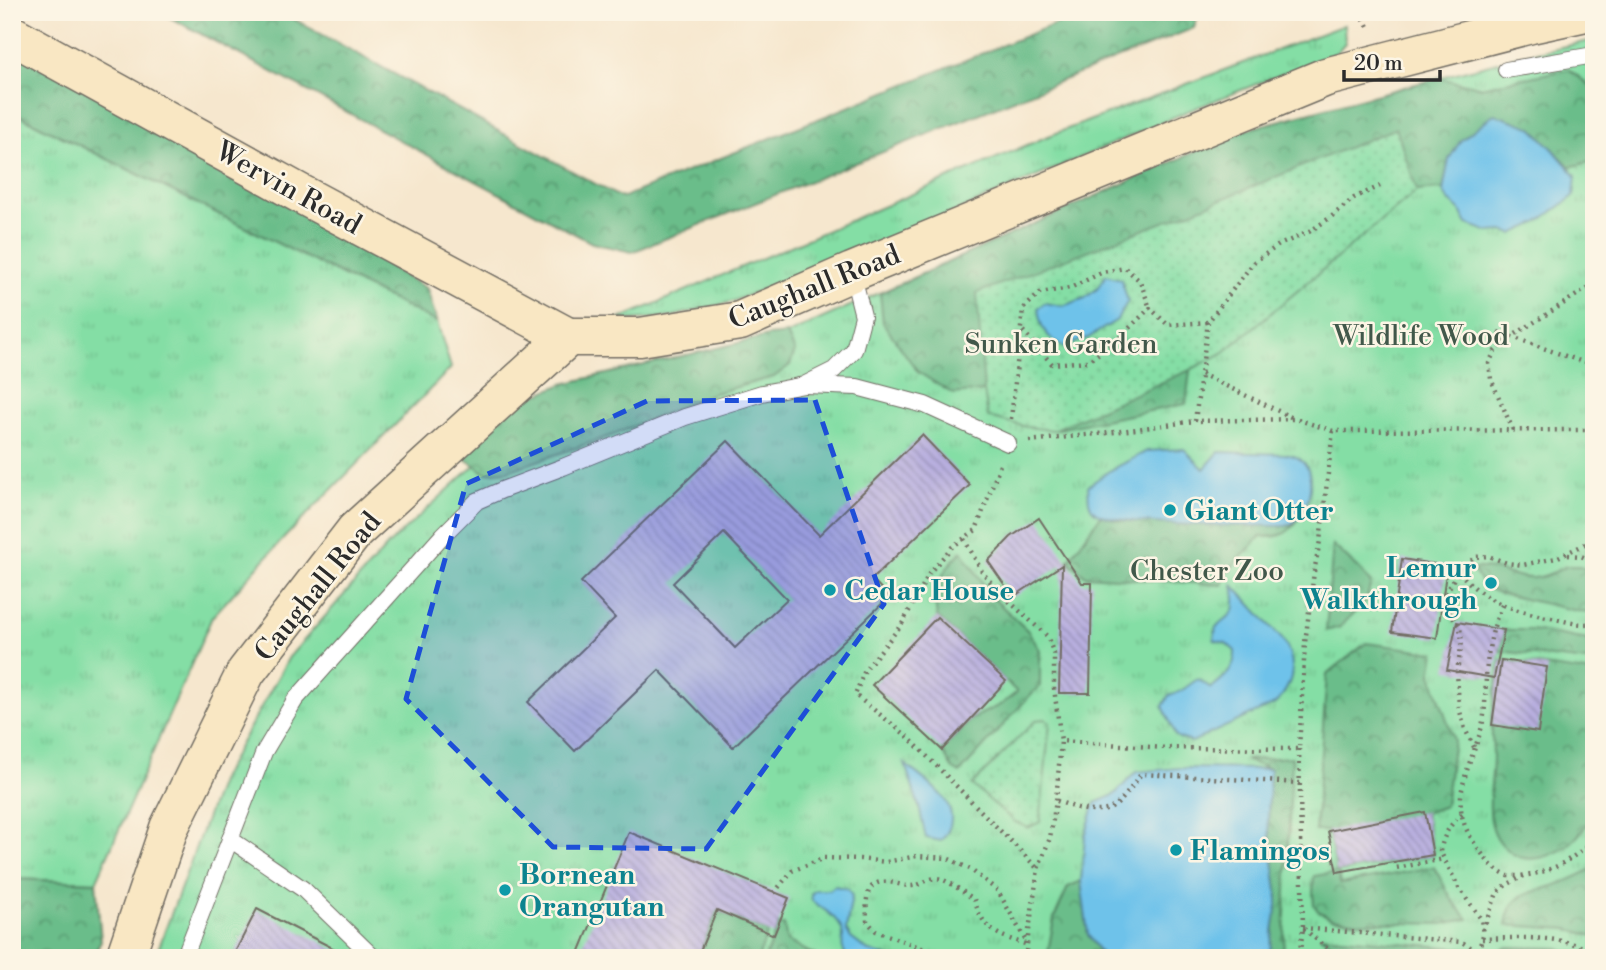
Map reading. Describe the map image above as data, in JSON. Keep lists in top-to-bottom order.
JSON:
{
  "streets": {
    "street": ["Wervin Road", "Caughall Road"]
  },
  "crossings": [
    ["Wervin Road", "Caughall Road"]
  ],
  "parks": ["Wildlife Wood", "Sunken Garden", "Chester Zoo"],
  "places": [
    "Giant Otter",
    "Lemur Walkthrough",
    "Cedar House",
    "Flamingos",
    "Bornean Orangutan"
  ],
  "scale_bar": "20 m"
}
